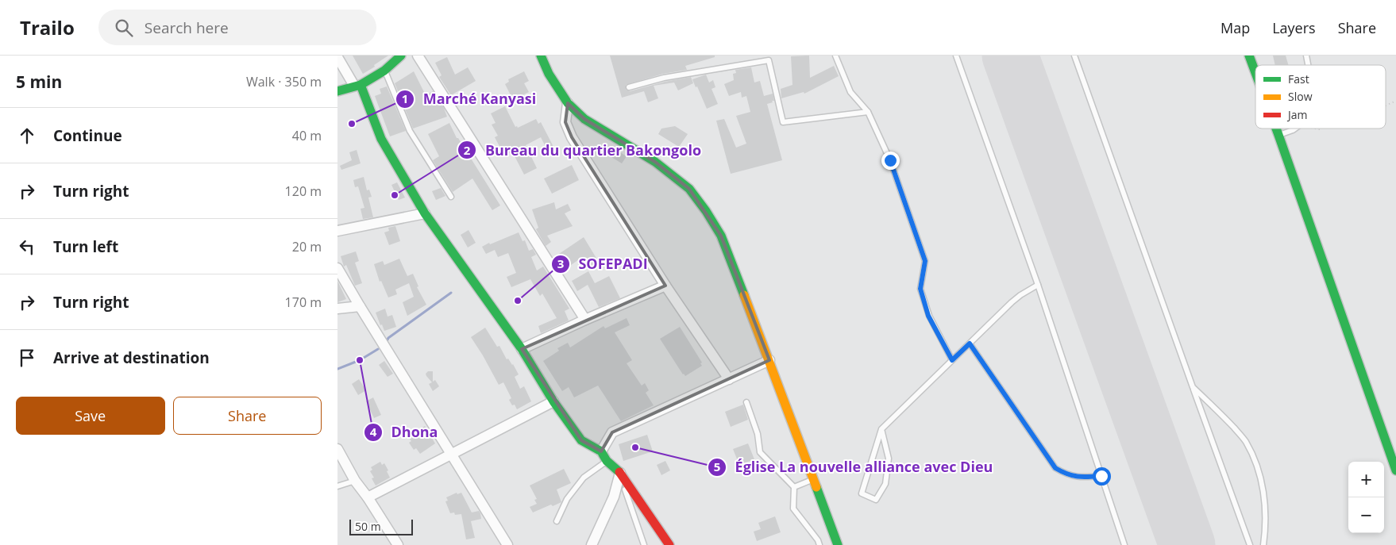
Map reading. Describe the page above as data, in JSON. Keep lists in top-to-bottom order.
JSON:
{
  "places": [
    "Marché Kanyasi",
    "Bureau du quartier Bakongolo",
    "SOFEPADI",
    "Dhona",
    "Église La nouvelle alliance avec Dieu"
  ],
  "legend": ["Fast", "Slow", "Jam"],
  "scale_bar": "50 m",
  "page": {
    "header": "Trailo",
    "search": "Search here",
    "nav": ["Map", "Layers", "Share"],
    "heading": ["5 min", "Walk · 350 m"],
    "list": [
      ["Continue", "40 m"],
      ["Turn right", "120 m"],
      ["Turn left", "20 m"],
      ["Turn right", "170 m"],
      "Arrive at destination"
    ],
    "buttons": ["Save", "Share"],
    "map_buttons": ["+", "−"],
    "scale": "50 m"
  }
}
